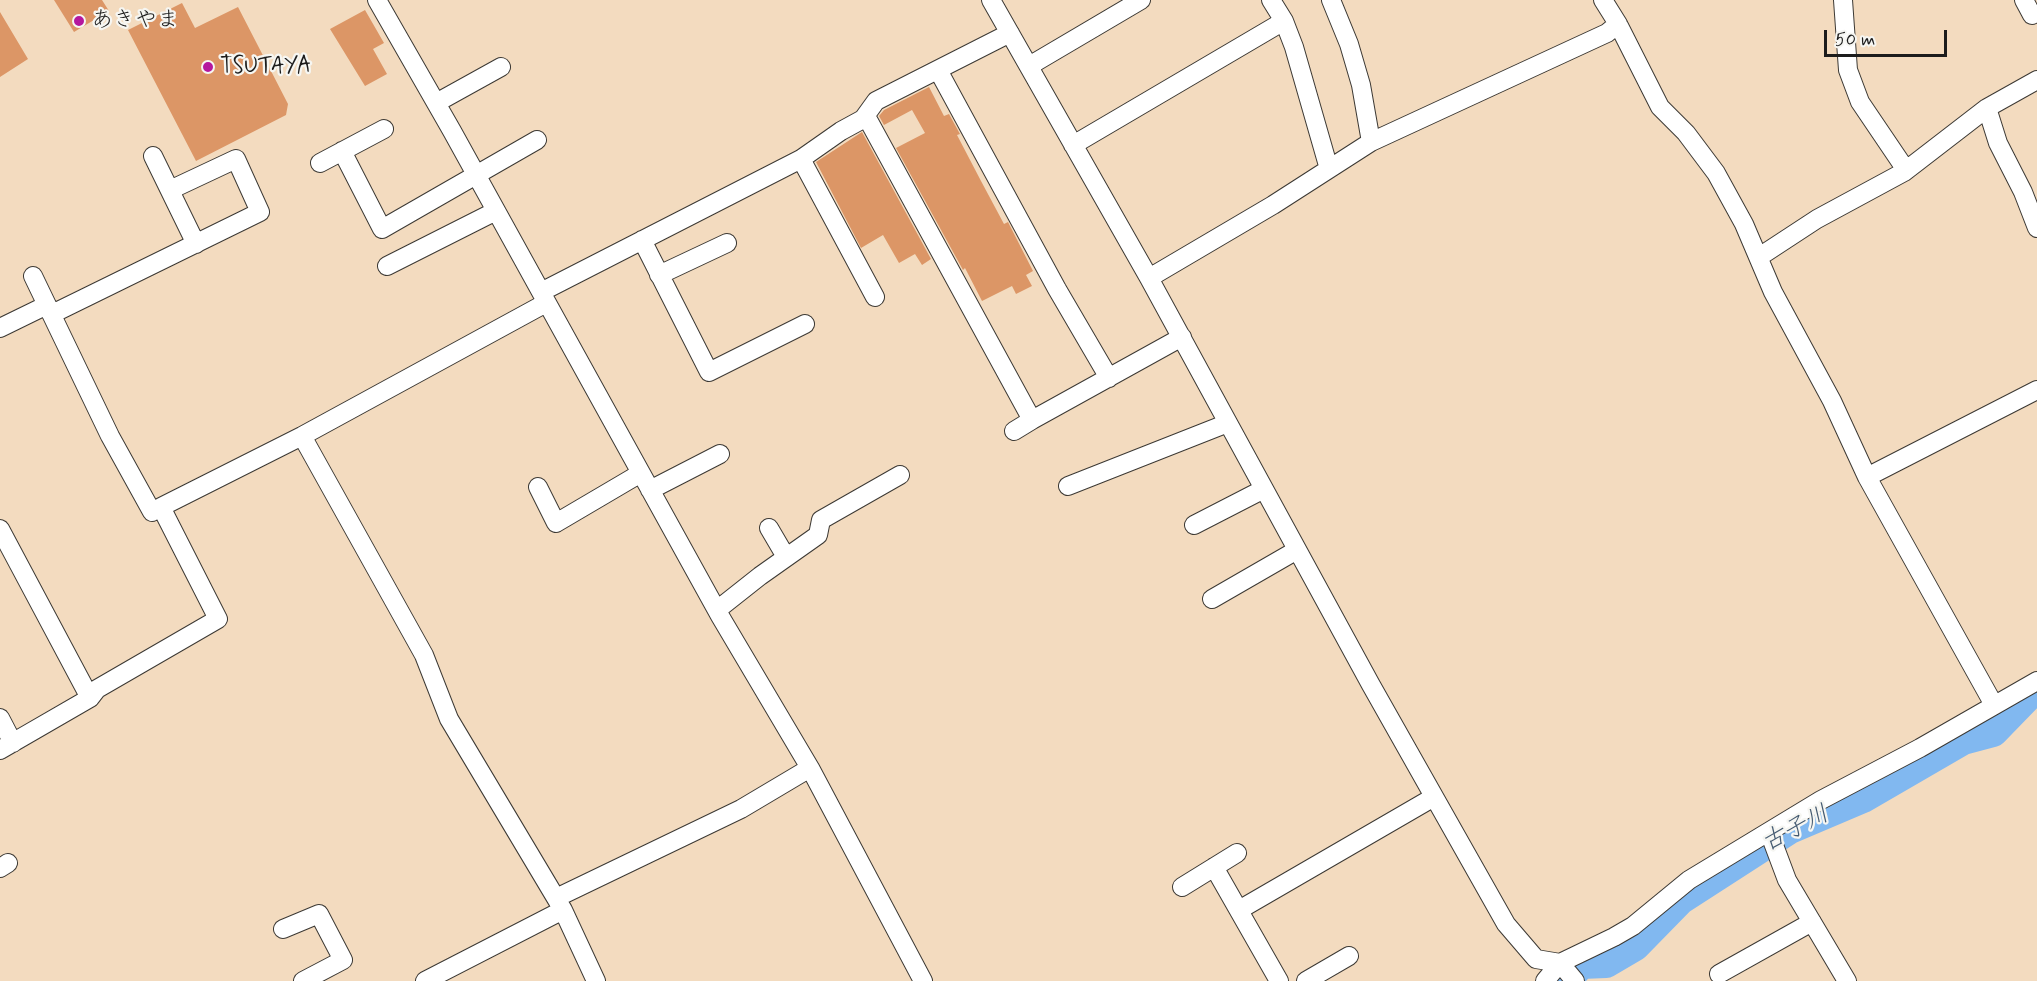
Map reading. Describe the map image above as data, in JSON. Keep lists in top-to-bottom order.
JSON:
{
  "water": ["古子川"],
  "places": ["あきやま", "TSUTAYA"],
  "scale_bar": "50 m"
}
